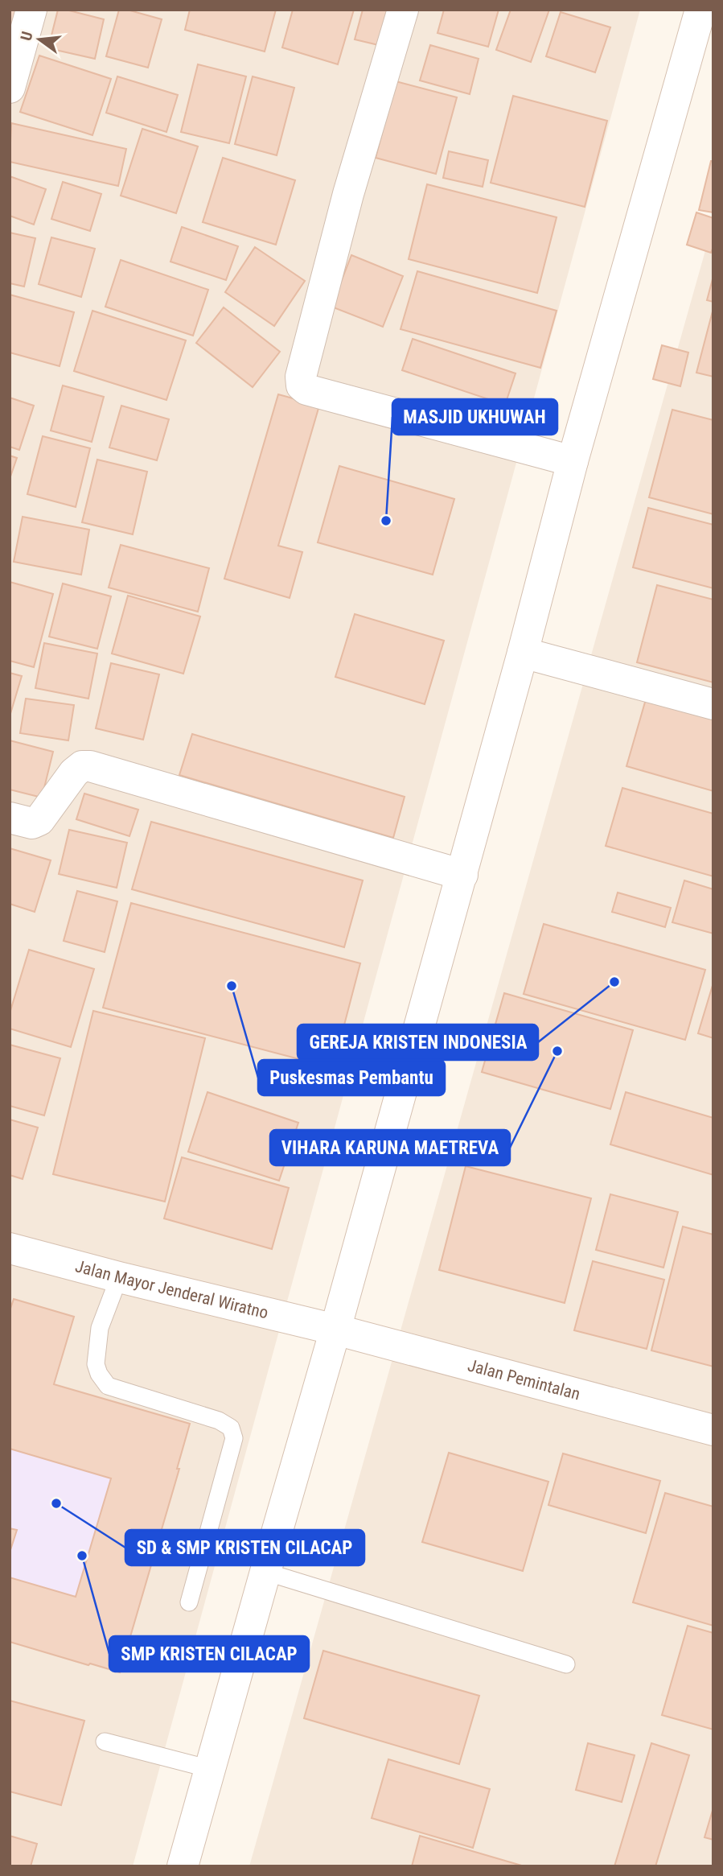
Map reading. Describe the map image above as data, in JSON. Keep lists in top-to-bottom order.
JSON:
{
  "streets": {
    "street": ["Jalan Mayor Jenderal Wiratno", "Jalan Pemintalan"]
  },
  "crossings": [
    ["Jalan Mayor Jenderal Wiratno", "Jalan Pemintalan"]
  ],
  "places": [
    "MASJID UKHUWAH",
    "GEREJA KRISTEN INDONESIA",
    "Puskesmas Pembantu",
    "VIHARA KARUNA MAETREVA",
    "SD & SMP KRISTEN CILACAP",
    "SMP KRISTEN CILACAP"
  ],
  "north": "left"
}
